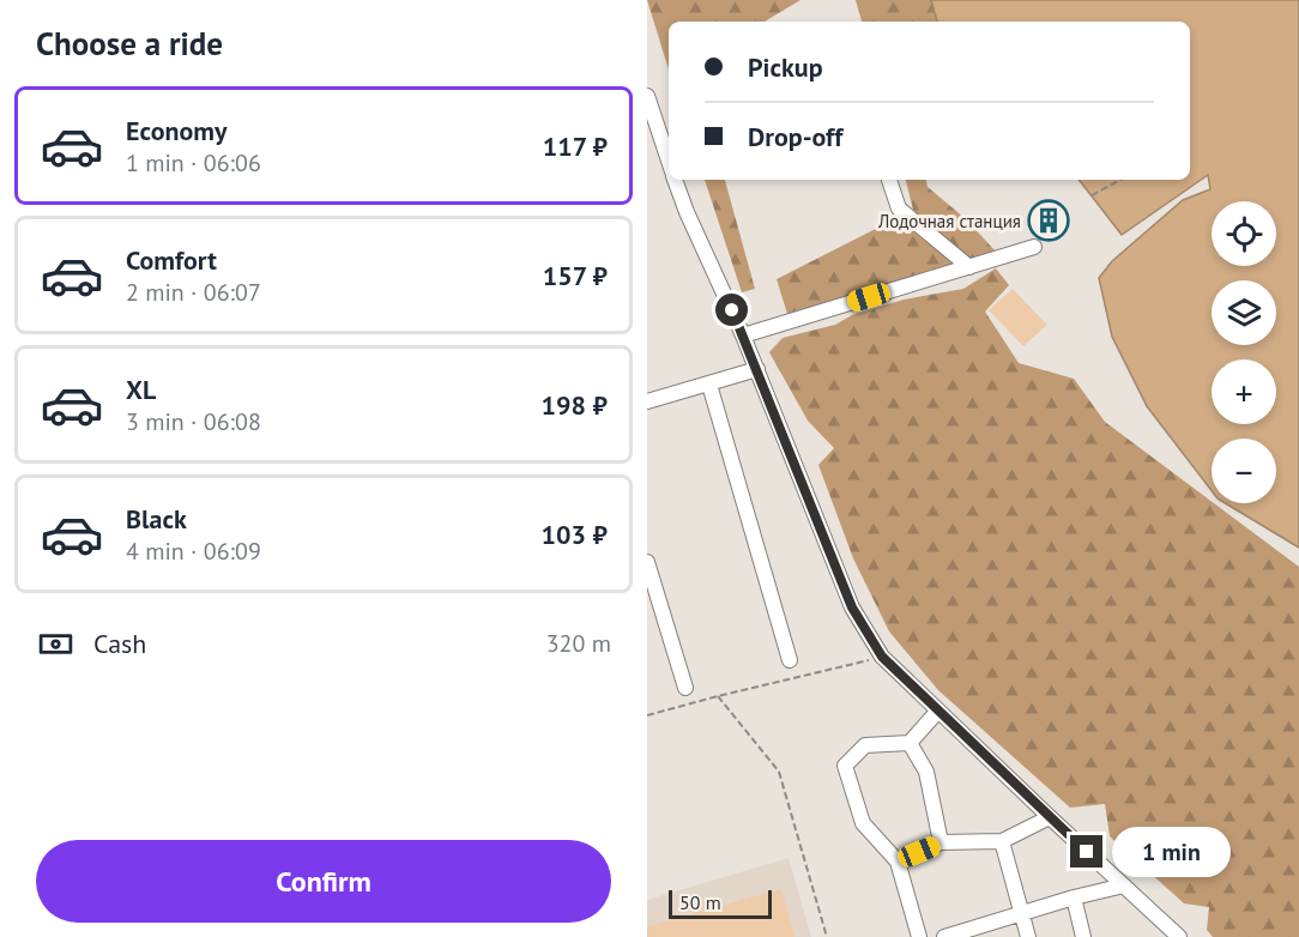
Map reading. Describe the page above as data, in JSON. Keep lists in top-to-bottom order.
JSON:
{
  "places": {
    "building": ["Лодочная станция"]
  },
  "scale_bar": "50 m",
  "page": {
    "heading": "Choose a ride",
    "banner": ["Pickup", "Drop-off"],
    "list": [
      {
        "name": "Economy",
        "note": "1 min · 06:06",
        "value": "117 ₽"
      },
      {
        "name": "Comfort",
        "note": "2 min · 06:07",
        "value": "157 ₽"
      },
      {
        "name": "XL",
        "note": "3 min · 06:08",
        "value": "198 ₽"
      },
      {
        "name": "Black",
        "note": "4 min · 06:09",
        "value": "103 ₽"
      }
    ],
    "map_buttons": ["+", "−"],
    "pay": ["Cash", "320 m"],
    "buttons": "Confirm",
    "bubble": "1 min",
    "scale": "50 m"
  }
}
